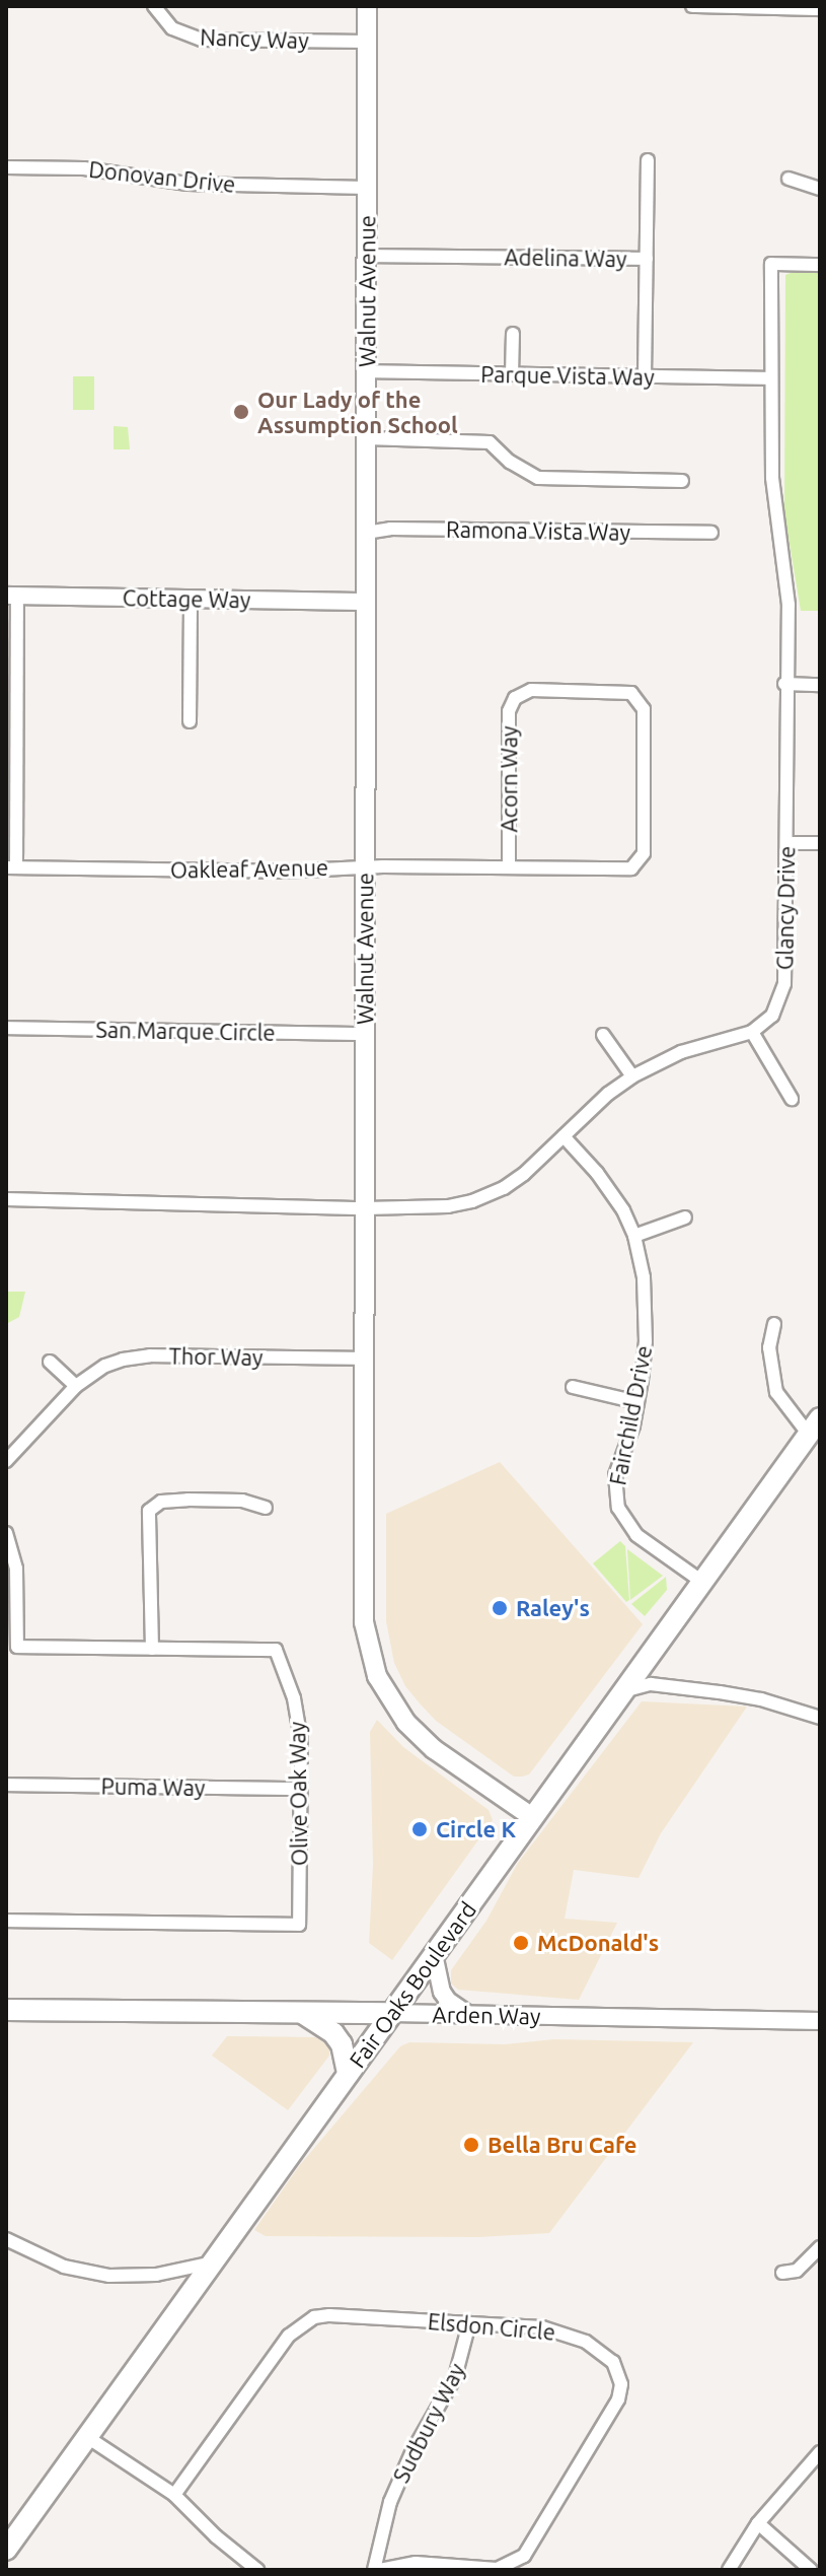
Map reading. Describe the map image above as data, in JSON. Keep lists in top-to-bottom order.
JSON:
{
  "streets": {
    "main road": ["Walnut Avenue", "Fair Oaks Boulevard", "Arden Way"],
    "street": [
      "Nancy Way",
      "Donovan Drive",
      "Adelina Way",
      "Parque Vista Way",
      "Ramona Vista Way",
      "Cottage Way",
      "Acorn Way",
      "Oakleaf Avenue",
      "Glancy Drive",
      "San Marque Circle",
      "Thor Way",
      "Fairchild Drive",
      "Puma Way",
      "Olive Oak Way",
      "Elsdon Circle",
      "Sudbury Way"
    ]
  },
  "crossings": [
    ["Nancy Way", "Walnut Avenue"],
    ["Donovan Drive", "Walnut Avenue"],
    ["Adelina Way", "Walnut Avenue"],
    ["Adelina Way", "Parque Vista Way"],
    ["Walnut Avenue", "Parque Vista Way"],
    ["Walnut Avenue", "Ramona Vista Way"],
    ["Walnut Avenue", "Cottage Way"],
    ["Walnut Avenue", "Oakleaf Avenue"],
    ["Walnut Avenue", "San Marque Circle"],
    ["Walnut Avenue", "Thor Way"],
    ["Walnut Avenue", "Fair Oaks Boulevard"],
    ["Parque Vista Way", "Glancy Drive"],
    ["Acorn Way", "Oakleaf Avenue"],
    ["Fairchild Drive", "Fair Oaks Boulevard"],
    ["Puma Way", "Olive Oak Way"],
    ["Fair Oaks Boulevard", "Arden Way"],
    ["Elsdon Circle", "Sudbury Way"]
  ],
  "places": [
    "Our Lady of the Assumption School",
    "Raley's",
    "Circle K",
    "McDonald's",
    "Bella Bru Cafe"
  ]
}
